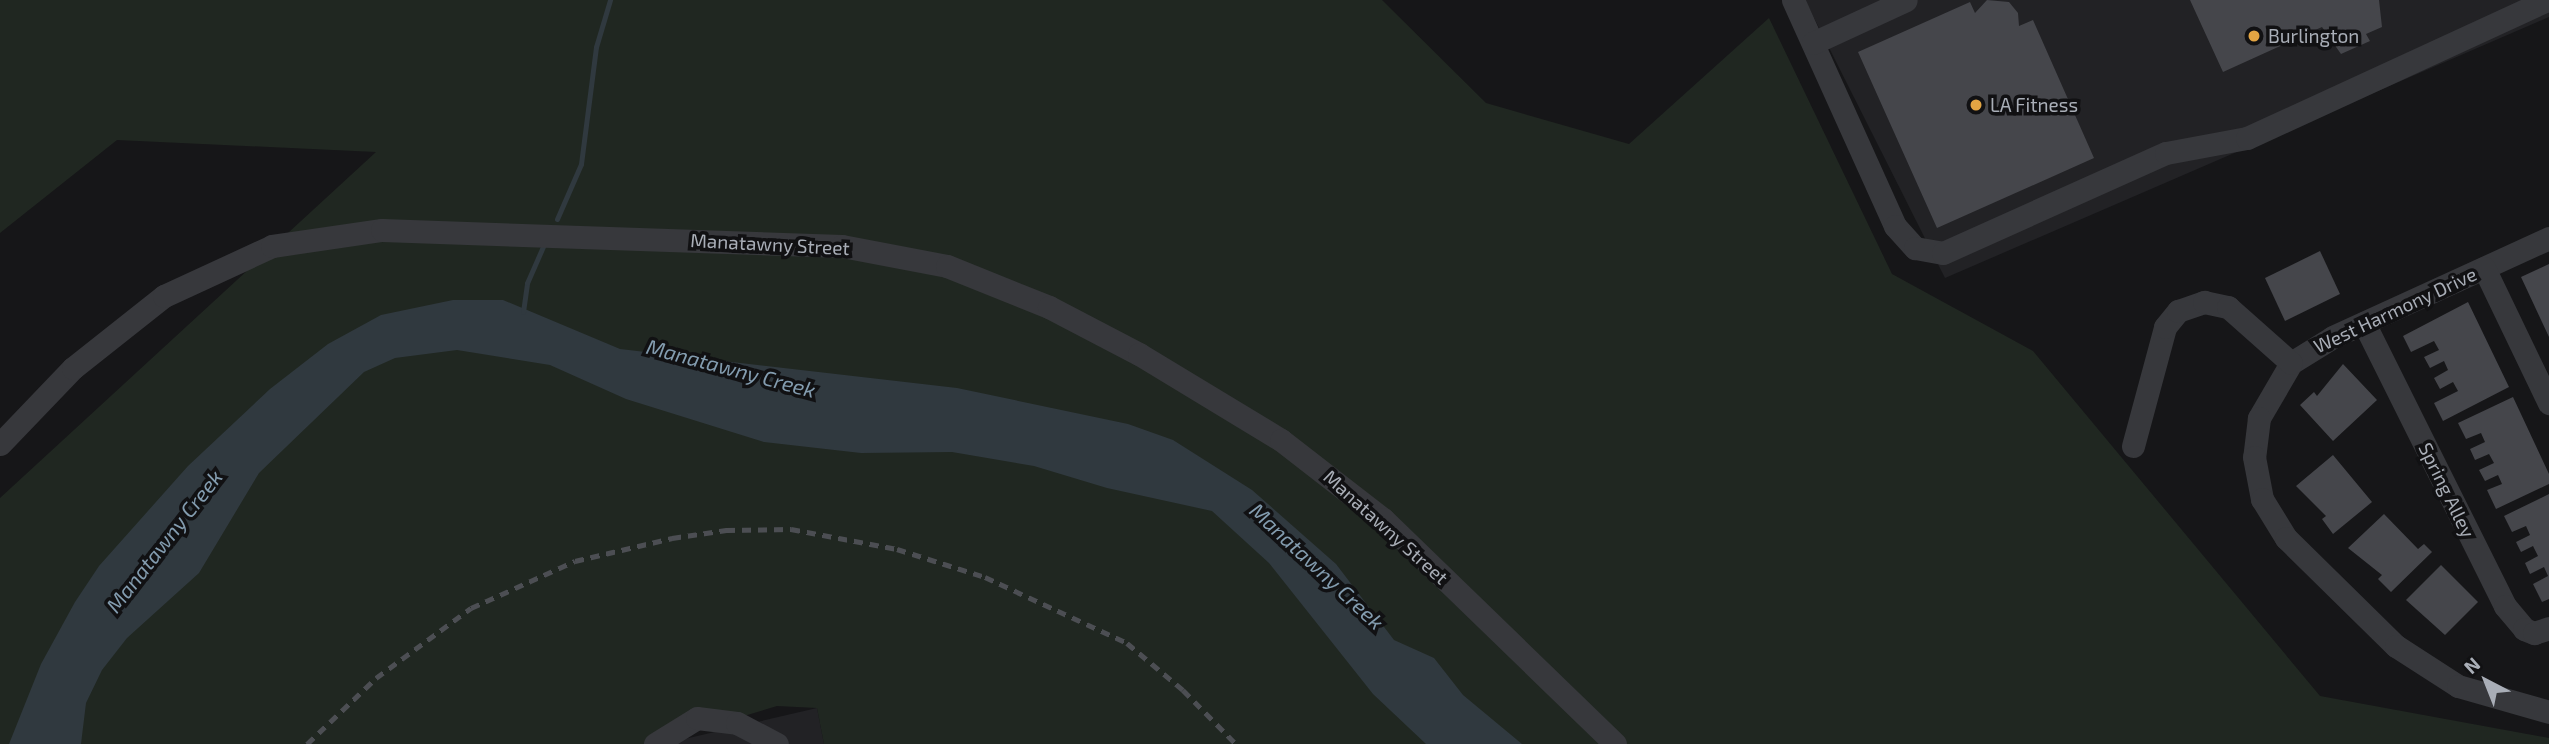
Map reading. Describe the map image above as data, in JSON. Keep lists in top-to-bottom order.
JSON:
{
  "streets": {
    "street": ["Manatawny Street", "West Harmony Drive", "Spring Alley"]
  },
  "crossings": [
    ["West Harmony Drive", "Spring Alley"]
  ],
  "water": ["Manatawny Creek"],
  "places": ["Burlington", "LA Fitness"],
  "north": "top left"
}
